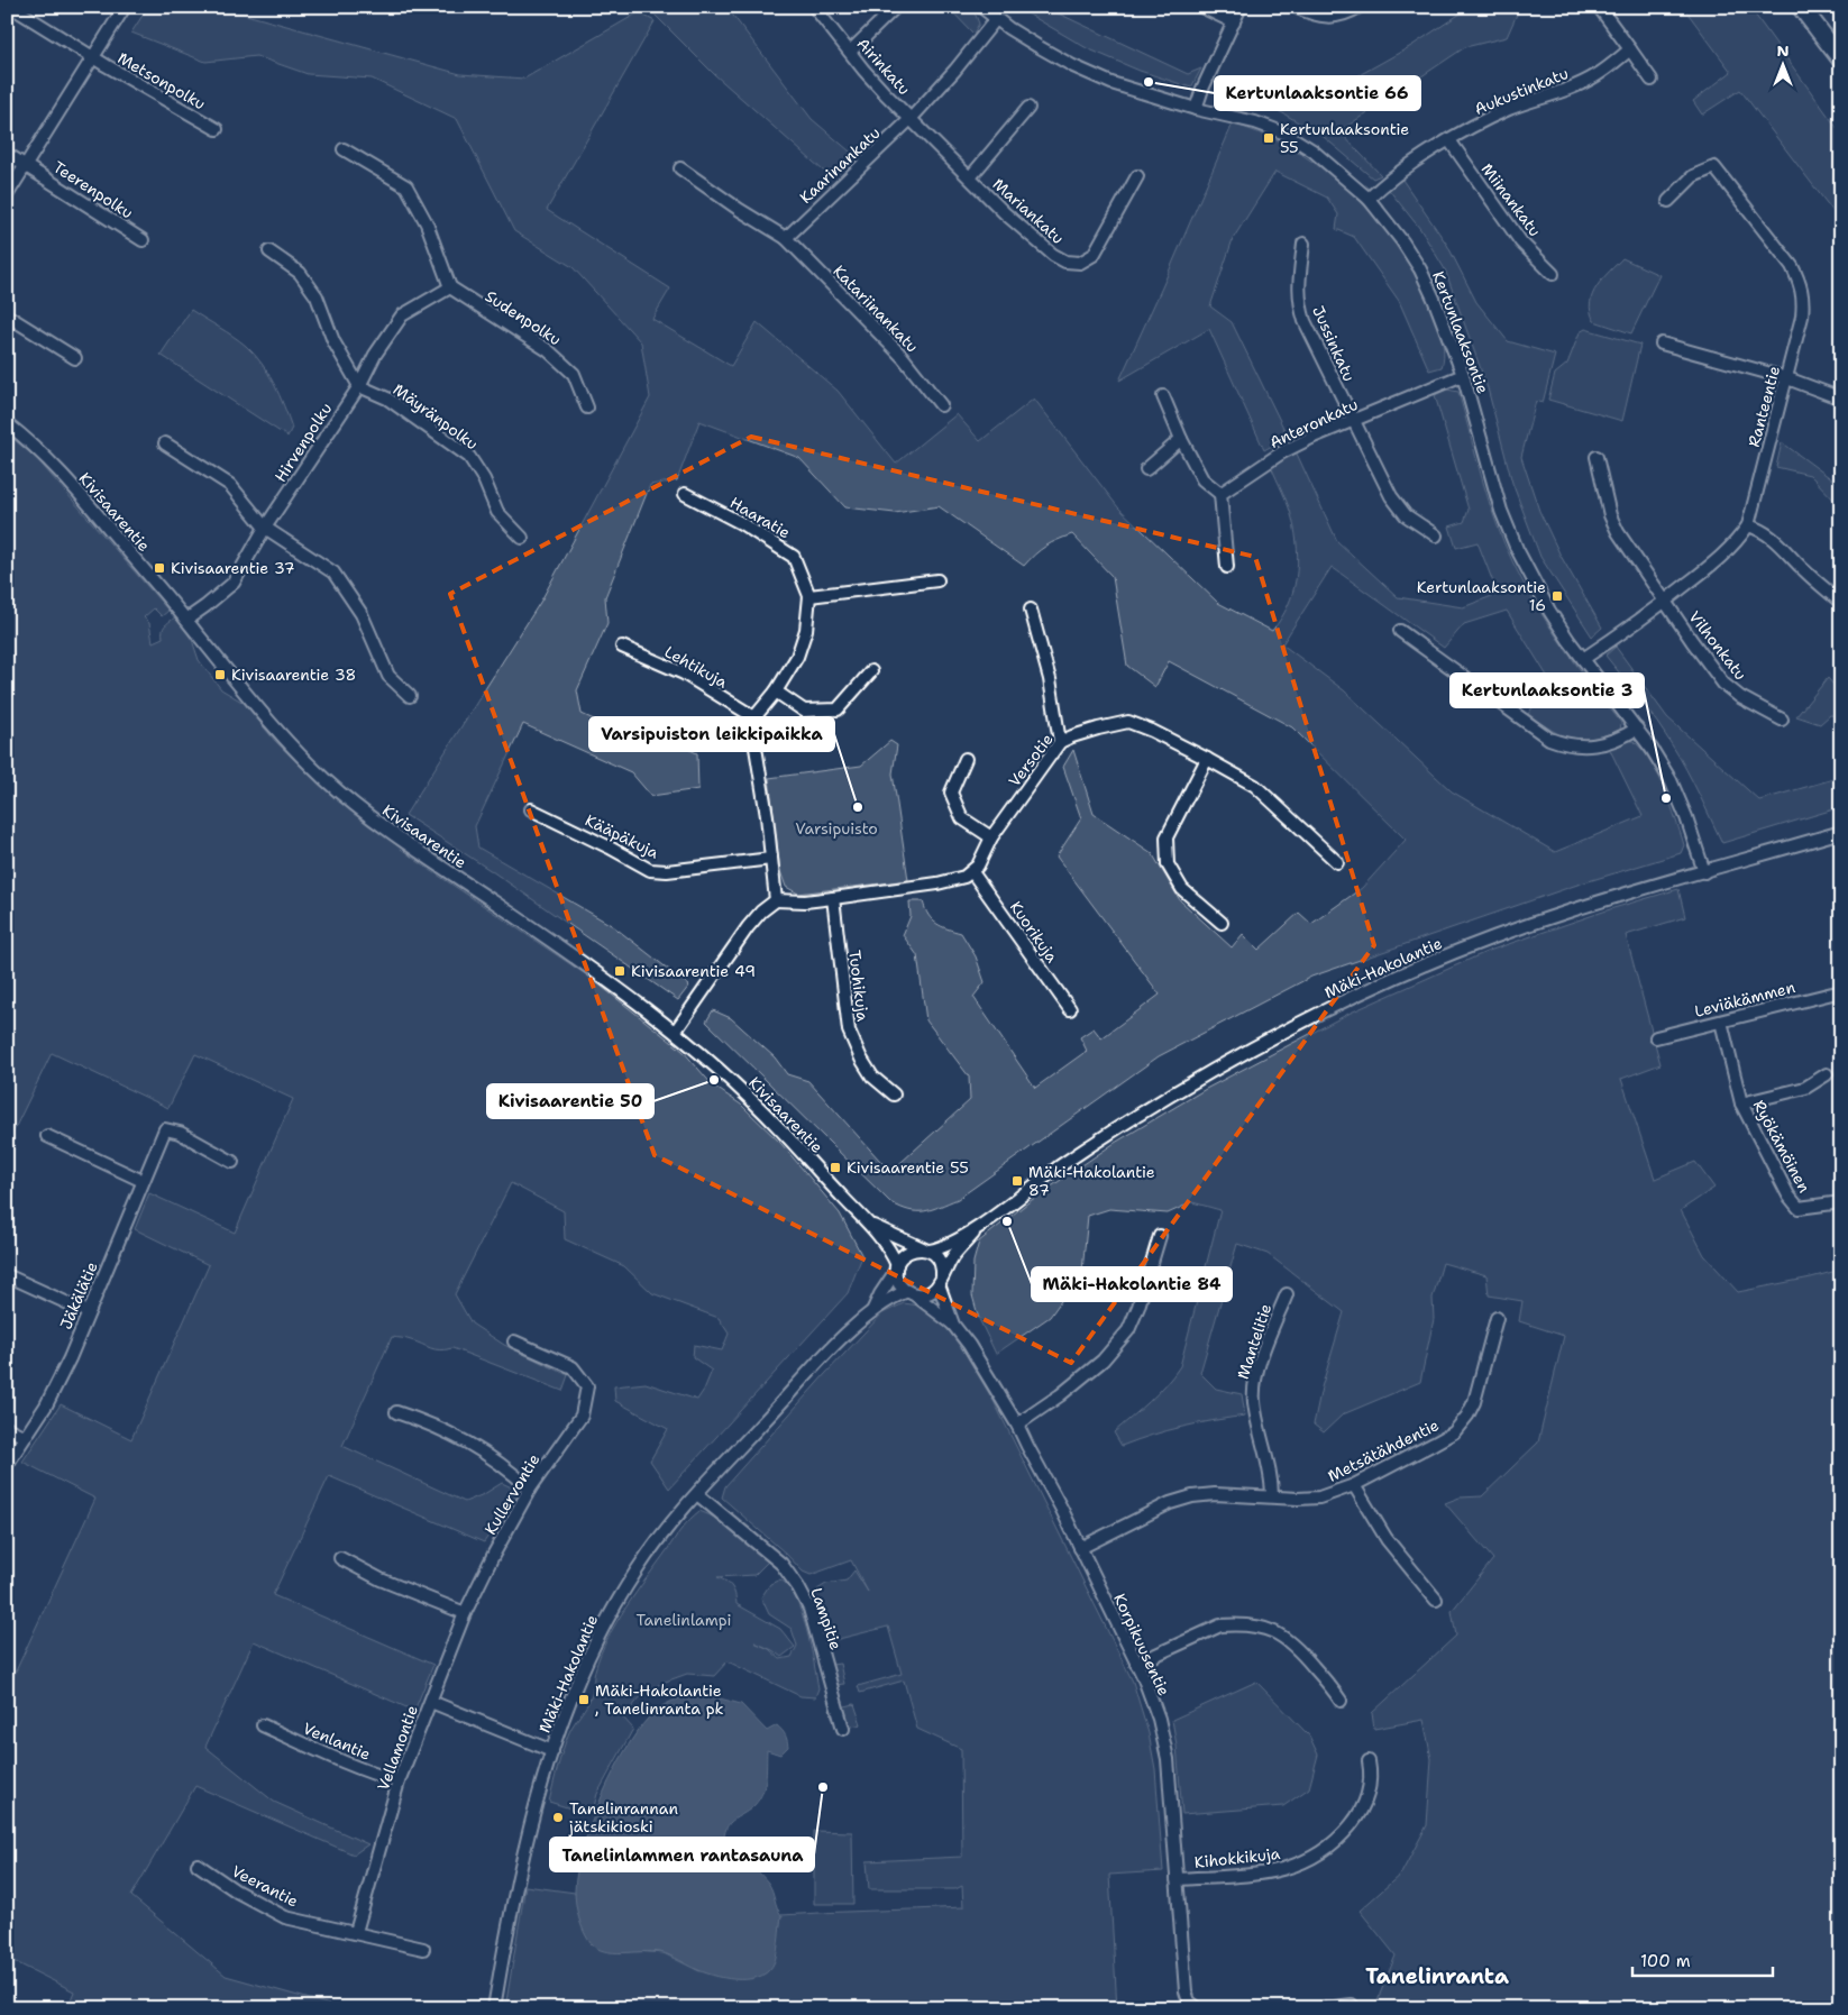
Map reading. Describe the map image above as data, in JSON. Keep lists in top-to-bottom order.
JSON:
{
  "streets": {
    "street": [
      "Airinkatu",
      "Metsonpolku",
      "Aukustinkatu",
      "Kaarinankatu",
      "Teerenpolku",
      "Miinankatu",
      "Mariankatu",
      "Katariinankatu",
      "Sudenpolku",
      "Kertunlaaksontie",
      "Jussinkatu",
      "Ranteentie",
      "Mäyränpolku",
      "Anteronkatu",
      "Hirvenpolku",
      "Kivisaarentie",
      "Haaratie",
      "Vilhonkatu",
      "Lehtikuja",
      "Versotie",
      "Kääpäkuja",
      "Kuorikuja",
      "Mäki-Hakolantie",
      "Tuohikuja",
      "Leviäkämmen",
      "Ryökämöinen",
      "Jäkälätie",
      "Mantelitie",
      "Metsätähdentie",
      "Kullervontie",
      "Lampitie",
      "Korpikuusentie",
      "Venlantie",
      "Vellamontie",
      "Kihokkikuja",
      "Veerantie"
    ]
  },
  "crossings": [
    ["Airinkatu", "Kaarinankatu"],
    ["Airinkatu", "Mariankatu"],
    ["Aukustinkatu", "Miinankatu"],
    ["Aukustinkatu", "Kertunlaaksontie"],
    ["Kaarinankatu", "Mariankatu"],
    ["Kaarinankatu", "Katariinankatu"],
    ["Kaarinankatu", "Kertunlaaksontie"],
    ["Sudenpolku", "Hirvenpolku"],
    ["Kertunlaaksontie", "Ranteentie"],
    ["Kertunlaaksontie", "Anteronkatu"],
    ["Kertunlaaksontie", "Mäki-Hakolantie"],
    ["Jussinkatu", "Anteronkatu"],
    ["Ranteentie", "Vilhonkatu"],
    ["Mäyränpolku", "Hirvenpolku"],
    ["Hirvenpolku", "Kivisaarentie"],
    ["Kivisaarentie", "Mäki-Hakolantie"],
    ["Kivisaarentie", "Korpikuusentie"],
    ["Haaratie", "Lehtikuja"],
    ["Versotie", "Kuorikuja"],
    ["Mäki-Hakolantie", "Lampitie"],
    ["Mäki-Hakolantie", "Korpikuusentie"],
    ["Mäki-Hakolantie", "Vellamontie"],
    ["Leviäkämmen", "Ryökämöinen"],
    ["Mantelitie", "Metsätähdentie"],
    ["Metsätähdentie", "Korpikuusentie"],
    ["Kullervontie", "Vellamontie"],
    ["Korpikuusentie", "Kihokkikuja"],
    ["Venlantie", "Vellamontie"],
    ["Vellamontie", "Veerantie"]
  ],
  "districts": ["Tanelinranta"],
  "parks": ["Varsipuisto", "Tanelinlampi"],
  "places": {
    "other": [
      "Kertunlaaksontie 66",
      "Kertunlaaksontie 3",
      "Varsipuiston leikkipaikka",
      "Kivisaarentie 50",
      "Mäki-Hakolantie 84",
      "Tanelinlammen rantasauna",
      "Tanelinrannan jätskikioski"
    ],
    "transit": [
      "Kertunlaaksontie 55",
      "Kivisaarentie 37",
      "Kertunlaaksontie 16",
      "Kivisaarentie 38",
      "Kivisaarentie 49",
      "Kivisaarentie 55",
      "Mäki-Hakolantie 87",
      "Mäki-Hakolantie , Tanelinranta pk"
    ]
  },
  "scale_bar": "100 m",
  "north": "top"
}
